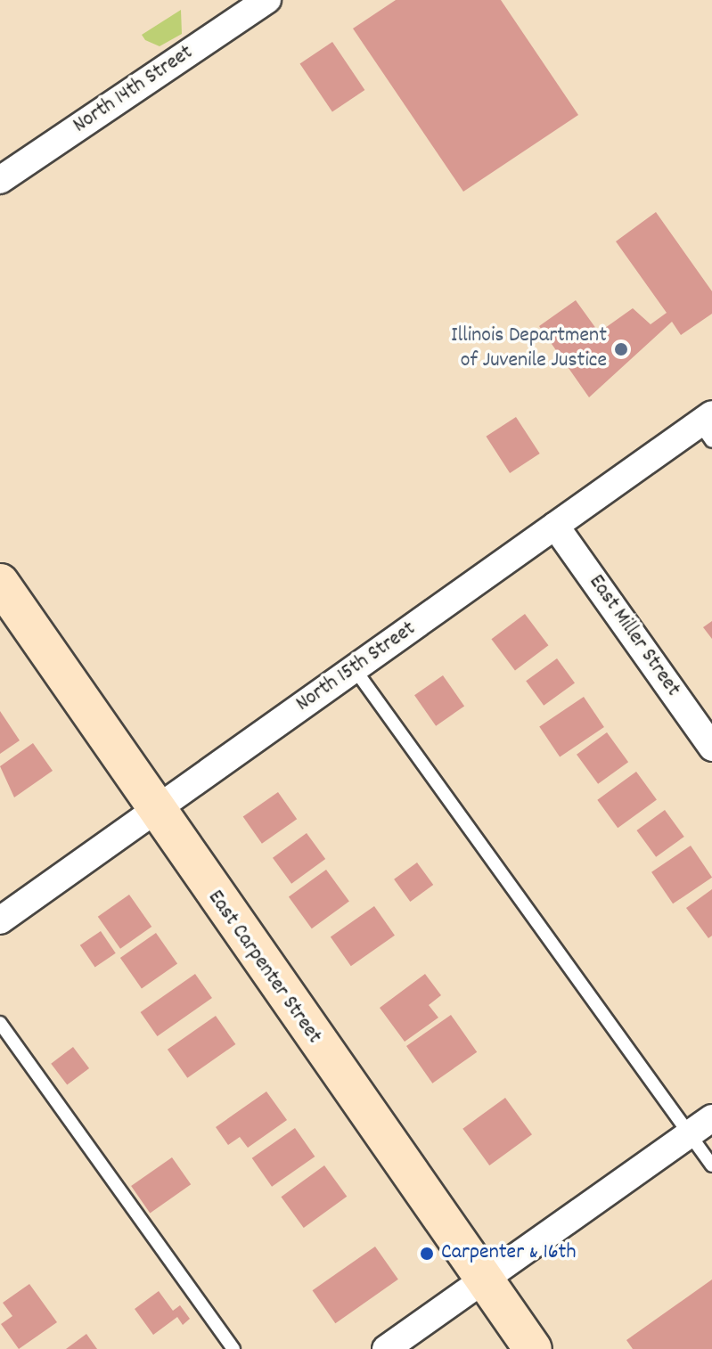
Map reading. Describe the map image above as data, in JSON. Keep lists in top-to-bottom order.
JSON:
{
  "streets": {
    "street": [
      "North 14th Street",
      "East Miller Street",
      "North 15th Street",
      "East Carpenter Street"
    ]
  },
  "crossings": [
    ["East Miller Street", "North 15th Street"],
    ["North 15th Street", "East Carpenter Street"]
  ],
  "places": ["Illinois Department of Juvenile Justice", "Carpenter & 16th"]
}
